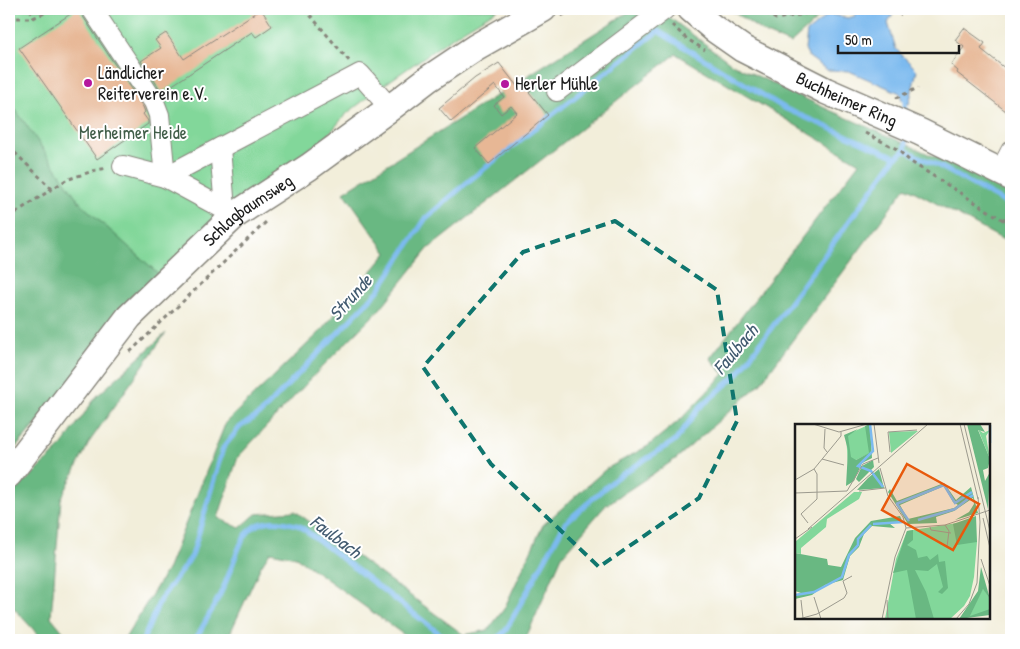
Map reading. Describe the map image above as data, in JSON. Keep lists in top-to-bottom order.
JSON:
{
  "streets": {
    "main road": ["Buchheimer Ring", "Schlagbaumsweg"]
  },
  "water": ["Strunde", "Faulbach"],
  "parks": ["Merheimer Heide"],
  "places": ["Ländlicher Reiterverein e.V.", "Herler Mühle"],
  "scale_bar": "50 m"
}
